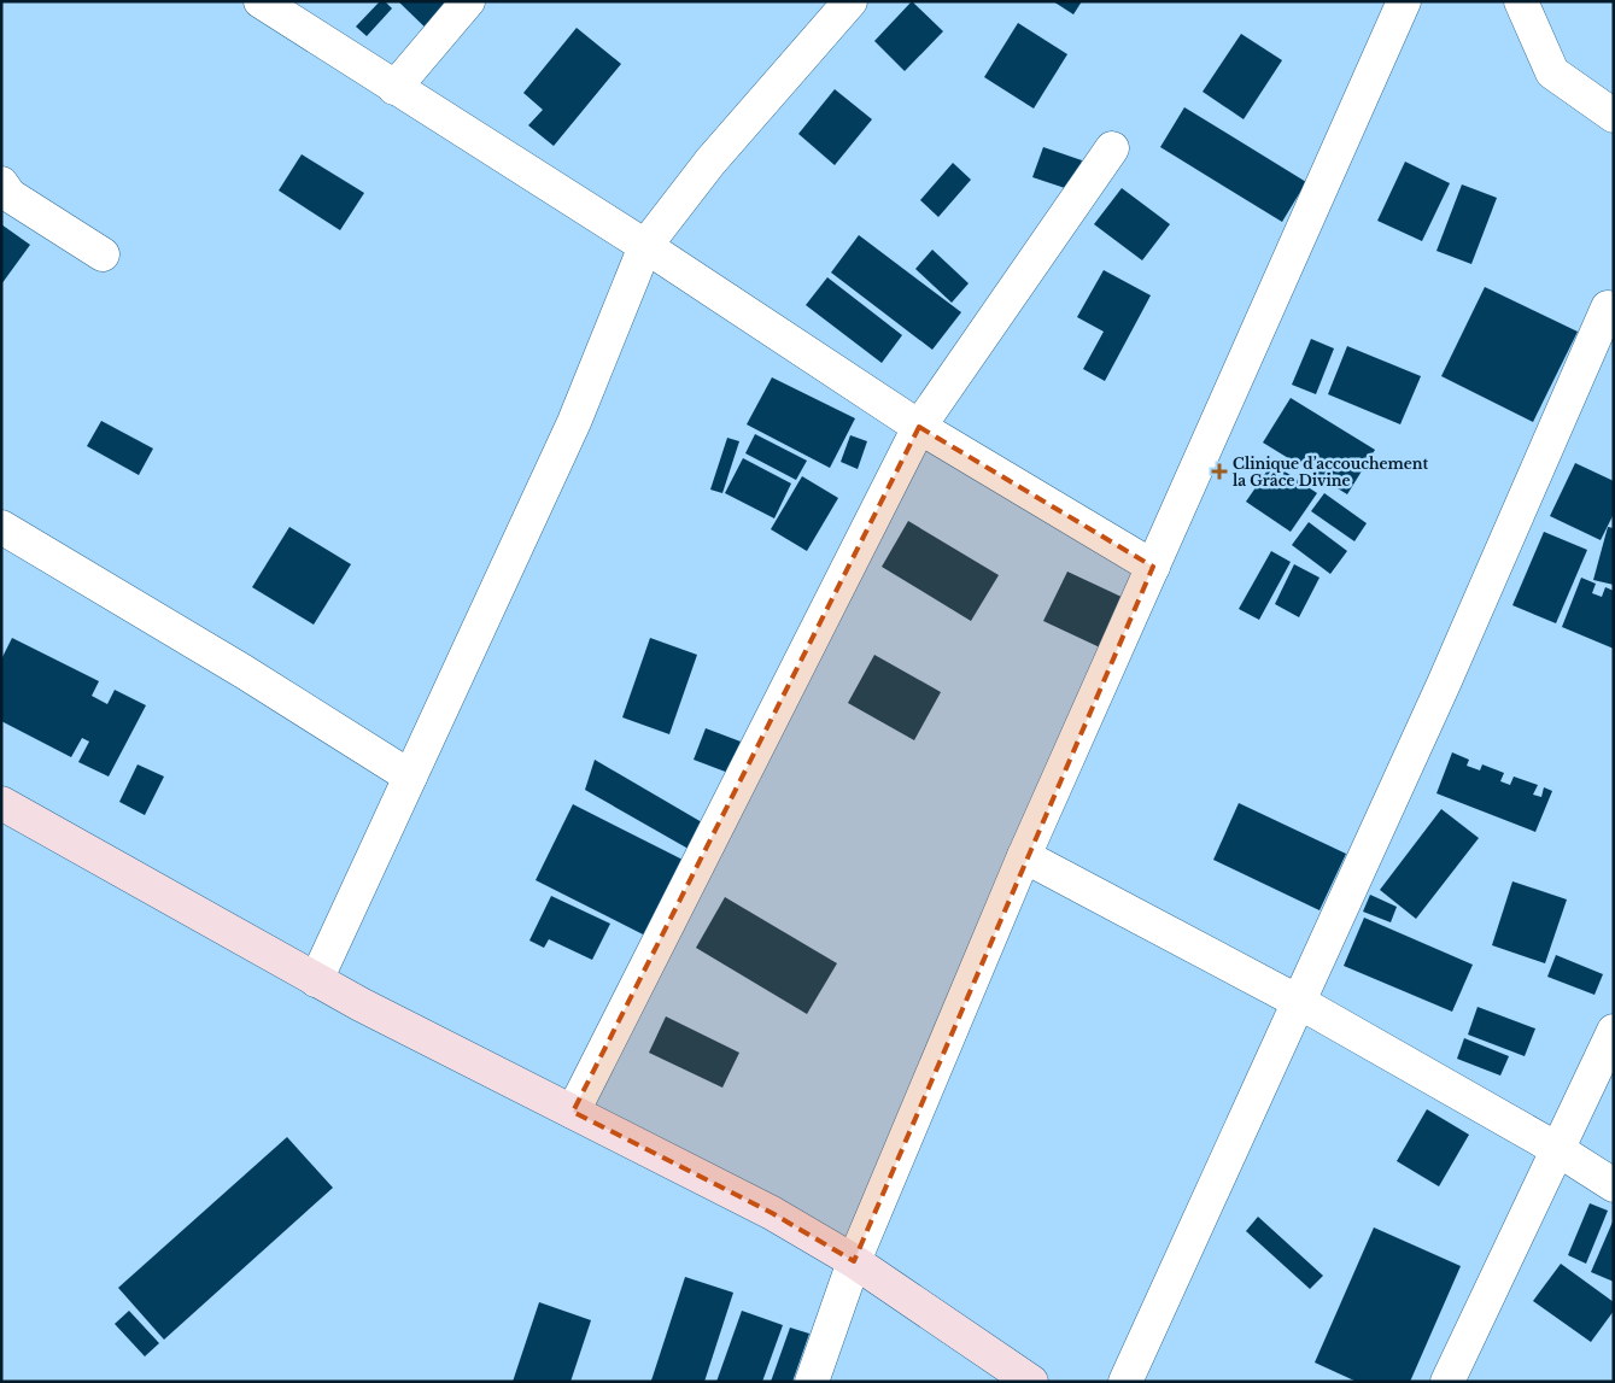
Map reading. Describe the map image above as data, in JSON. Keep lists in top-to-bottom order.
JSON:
{
  "places": {
    "health": ["Clinique d’accouchement la Grâce Divine"]
  }
}
